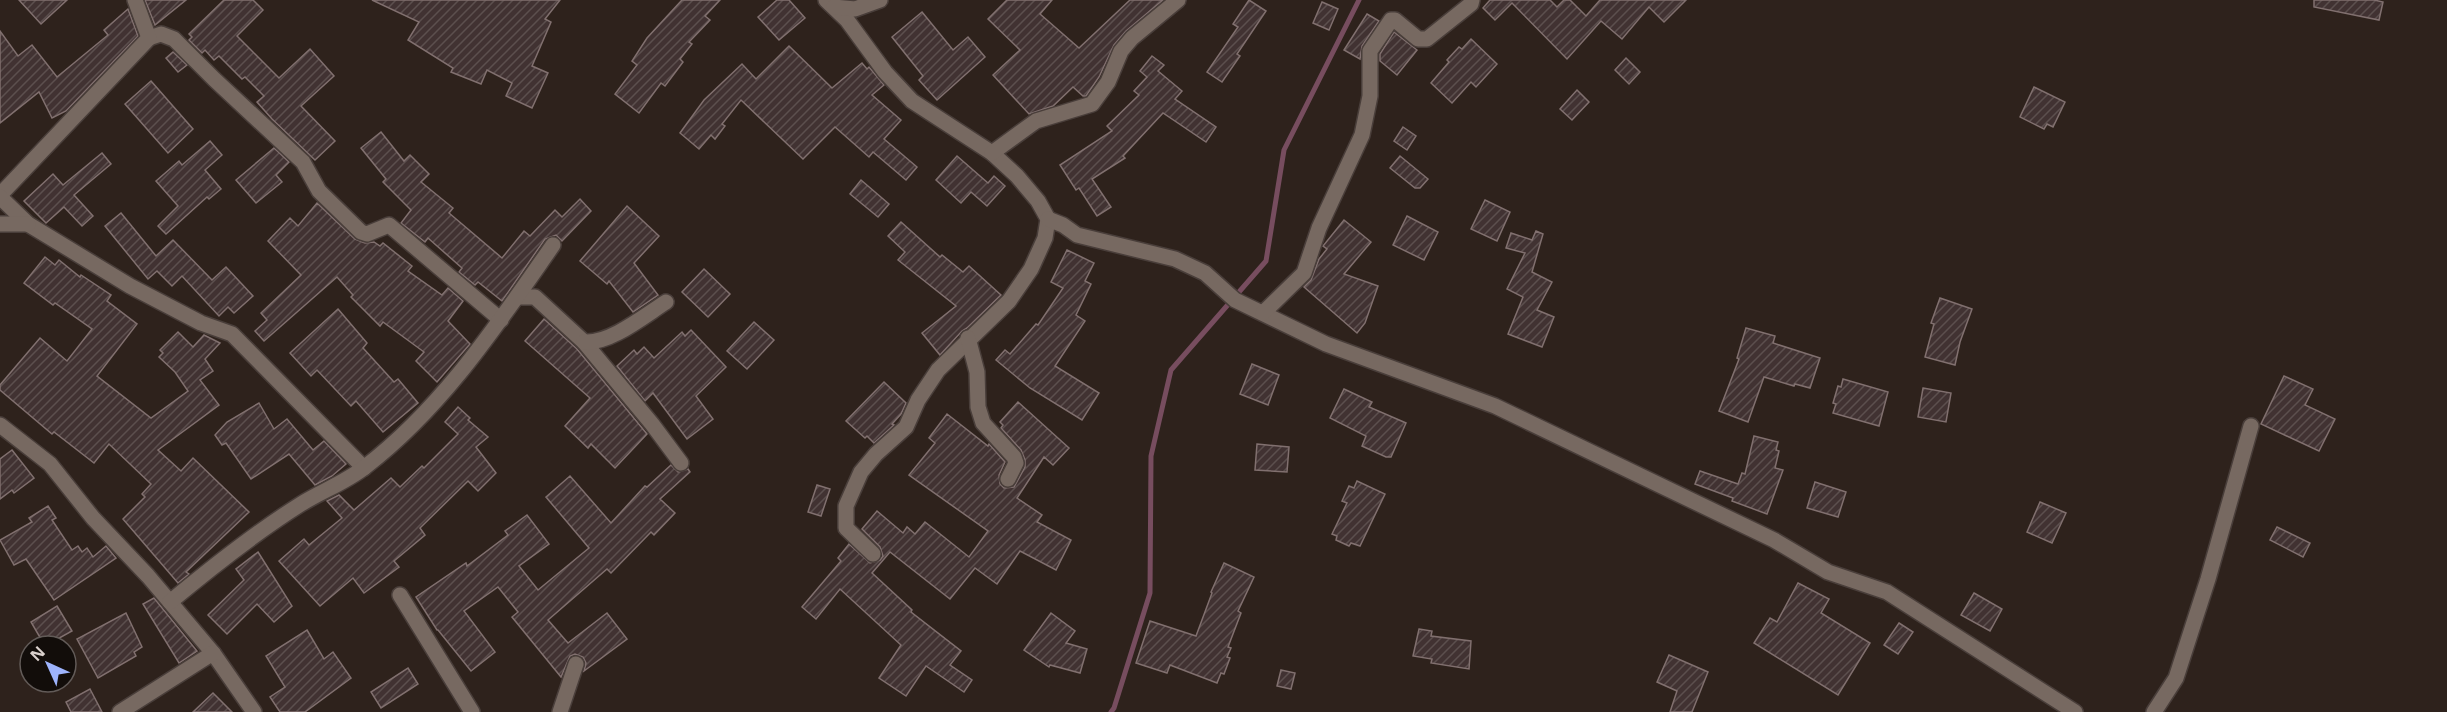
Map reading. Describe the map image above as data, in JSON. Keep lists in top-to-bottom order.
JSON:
{
  "north": "top left"
}
